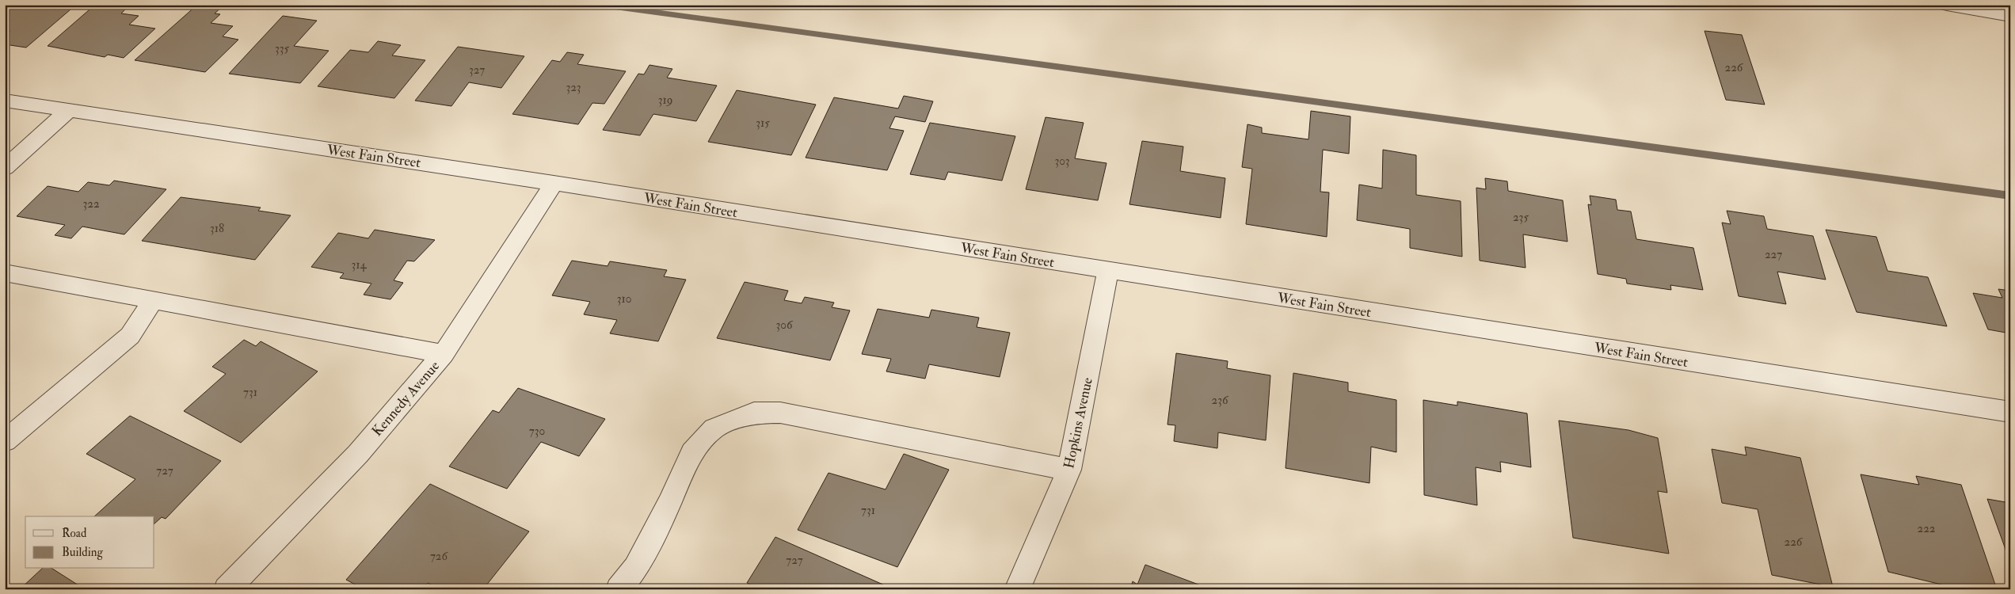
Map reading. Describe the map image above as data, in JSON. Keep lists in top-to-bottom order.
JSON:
{
  "streets": {
    "street": ["West Fain Street", "Kennedy Avenue", "Hopkins Avenue"]
  },
  "crossings": [
    ["West Fain Street", "Kennedy Avenue"],
    ["West Fain Street", "Hopkins Avenue"]
  ],
  "house_numbers": [
    "335",
    "226",
    "327",
    "323",
    "319",
    "315",
    "303",
    "322",
    "235",
    "318",
    "227",
    "314",
    "310",
    "306",
    "731",
    "236",
    "730",
    "727",
    "731",
    "222",
    "226",
    "726",
    "727"
  ],
  "legend": ["Road", "Building"]
}
